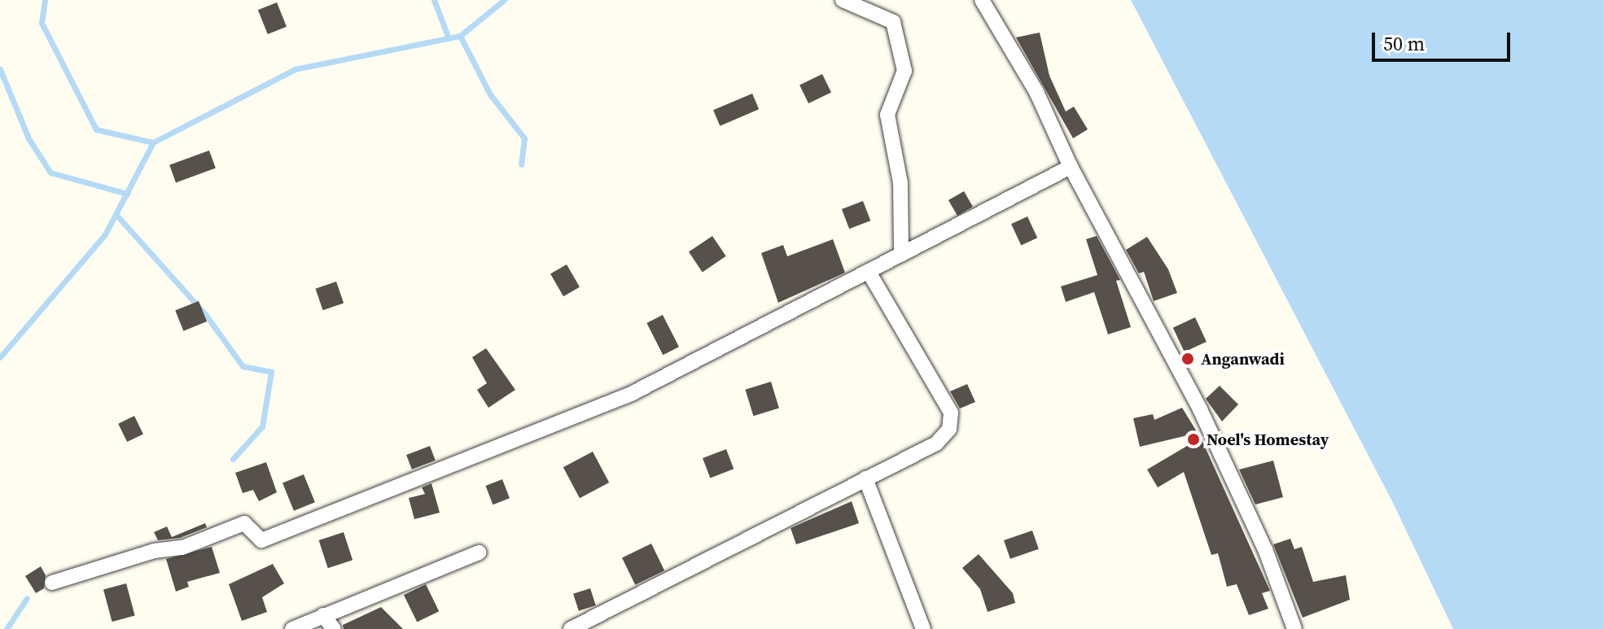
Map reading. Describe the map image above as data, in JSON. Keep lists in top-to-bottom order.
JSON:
{
  "places": ["Anganwadi", "Noel's Homestay"],
  "scale_bar": "50 m"
}
